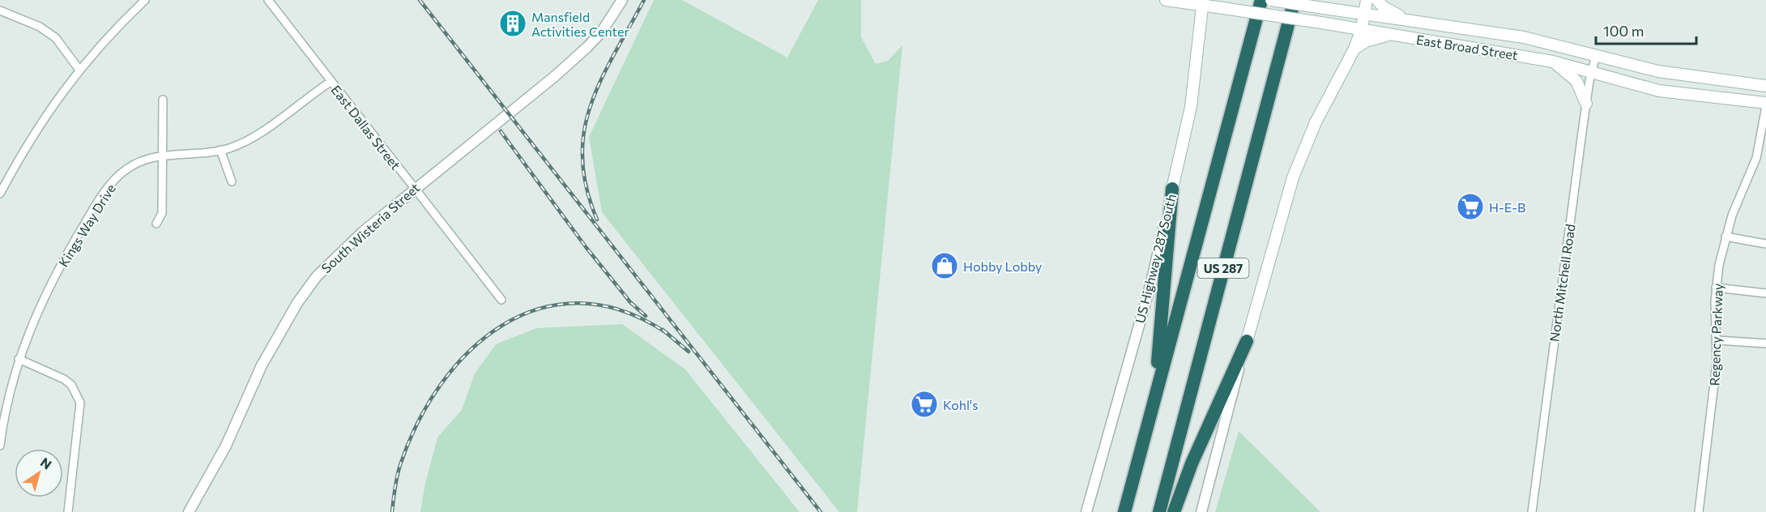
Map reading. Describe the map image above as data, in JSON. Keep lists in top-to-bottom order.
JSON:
{
  "streets": {
    "highway": ["US 287"],
    "main road": ["East Broad Street", "US Highway 287 South"],
    "street": [
      "East Dallas Street",
      "Kings Way Drive",
      "South Wisteria Street",
      "North Mitchell Road",
      "Regency Parkway"
    ]
  },
  "crossings": [
    ["East Broad Street", "US Highway 287 South"],
    ["East Broad Street", "North Mitchell Road"],
    ["East Broad Street", "Regency Parkway"],
    ["East Dallas Street", "Kings Way Drive"],
    ["East Dallas Street", "South Wisteria Street"]
  ],
  "places": {
    "building": ["Mansfield Activities Center"],
    "supermarket": ["H-E-B", "Kohl's"],
    "shop": ["Hobby Lobby"]
  },
  "scale_bar": "100 m",
  "north": "top right"
}
